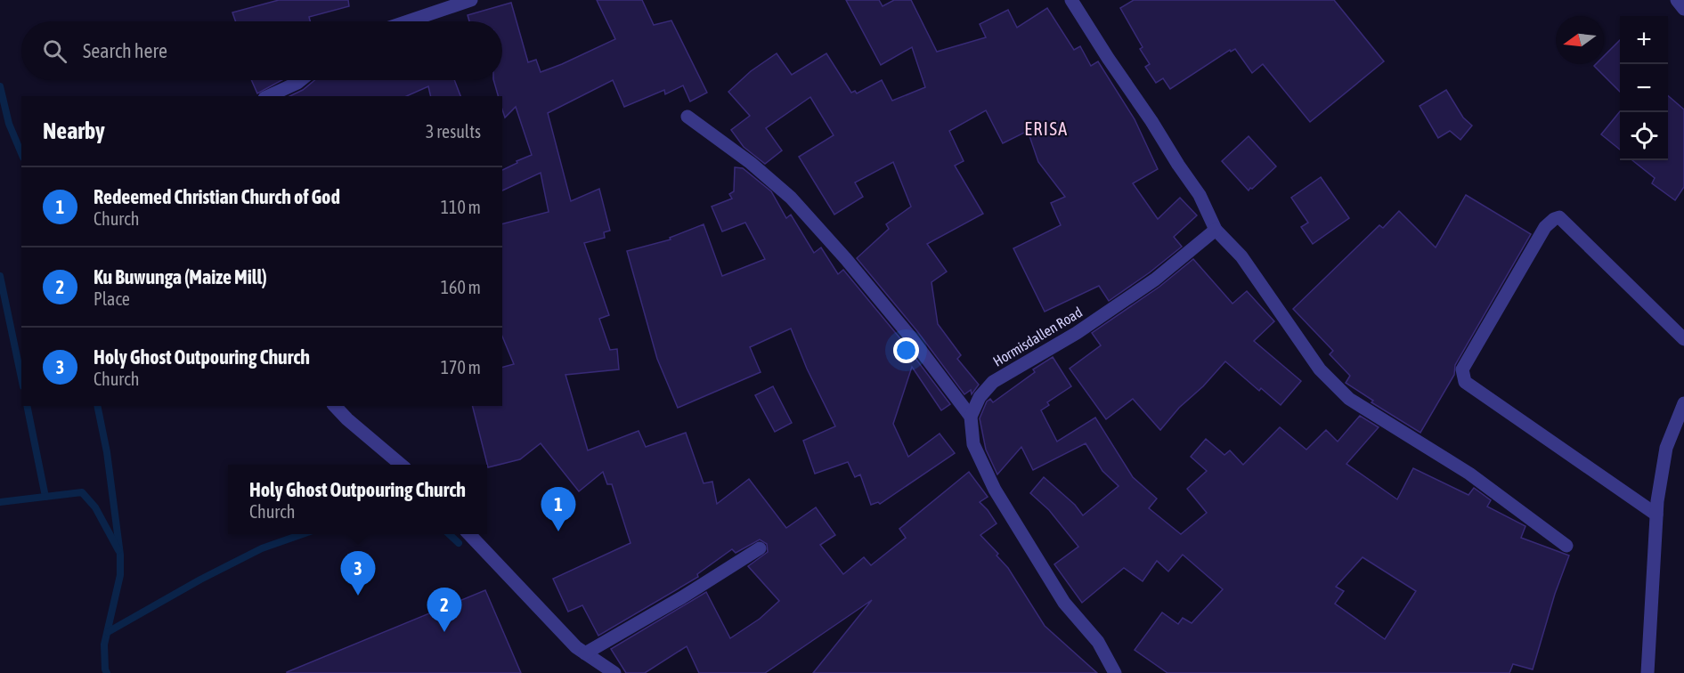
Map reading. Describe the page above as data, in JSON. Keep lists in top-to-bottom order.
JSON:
{
  "streets": {
    "street": ["Hormisdallen Road"]
  },
  "districts": ["ERISA"],
  "north": "left",
  "page": {
    "map_buttons": ["+", "−"],
    "search": "Search here",
    "heading": ["Nearby", "3 results"],
    "list": [
      {
        "mark": "1",
        "name": "Redeemed Christian Church of God",
        "note": "Church",
        "value": "110 m"
      },
      {
        "mark": "2",
        "name": "Ku Buwunga (Maize Mill)",
        "note": "Place",
        "value": "160 m"
      },
      {
        "mark": "3",
        "name": "Holy Ghost Outpouring Church",
        "note": "Church",
        "value": "170 m"
      }
    ],
    "popup": ["Holy Ghost Outpouring Church", "Church"],
    "pins": ["1", "3", "2"]
  }
}
